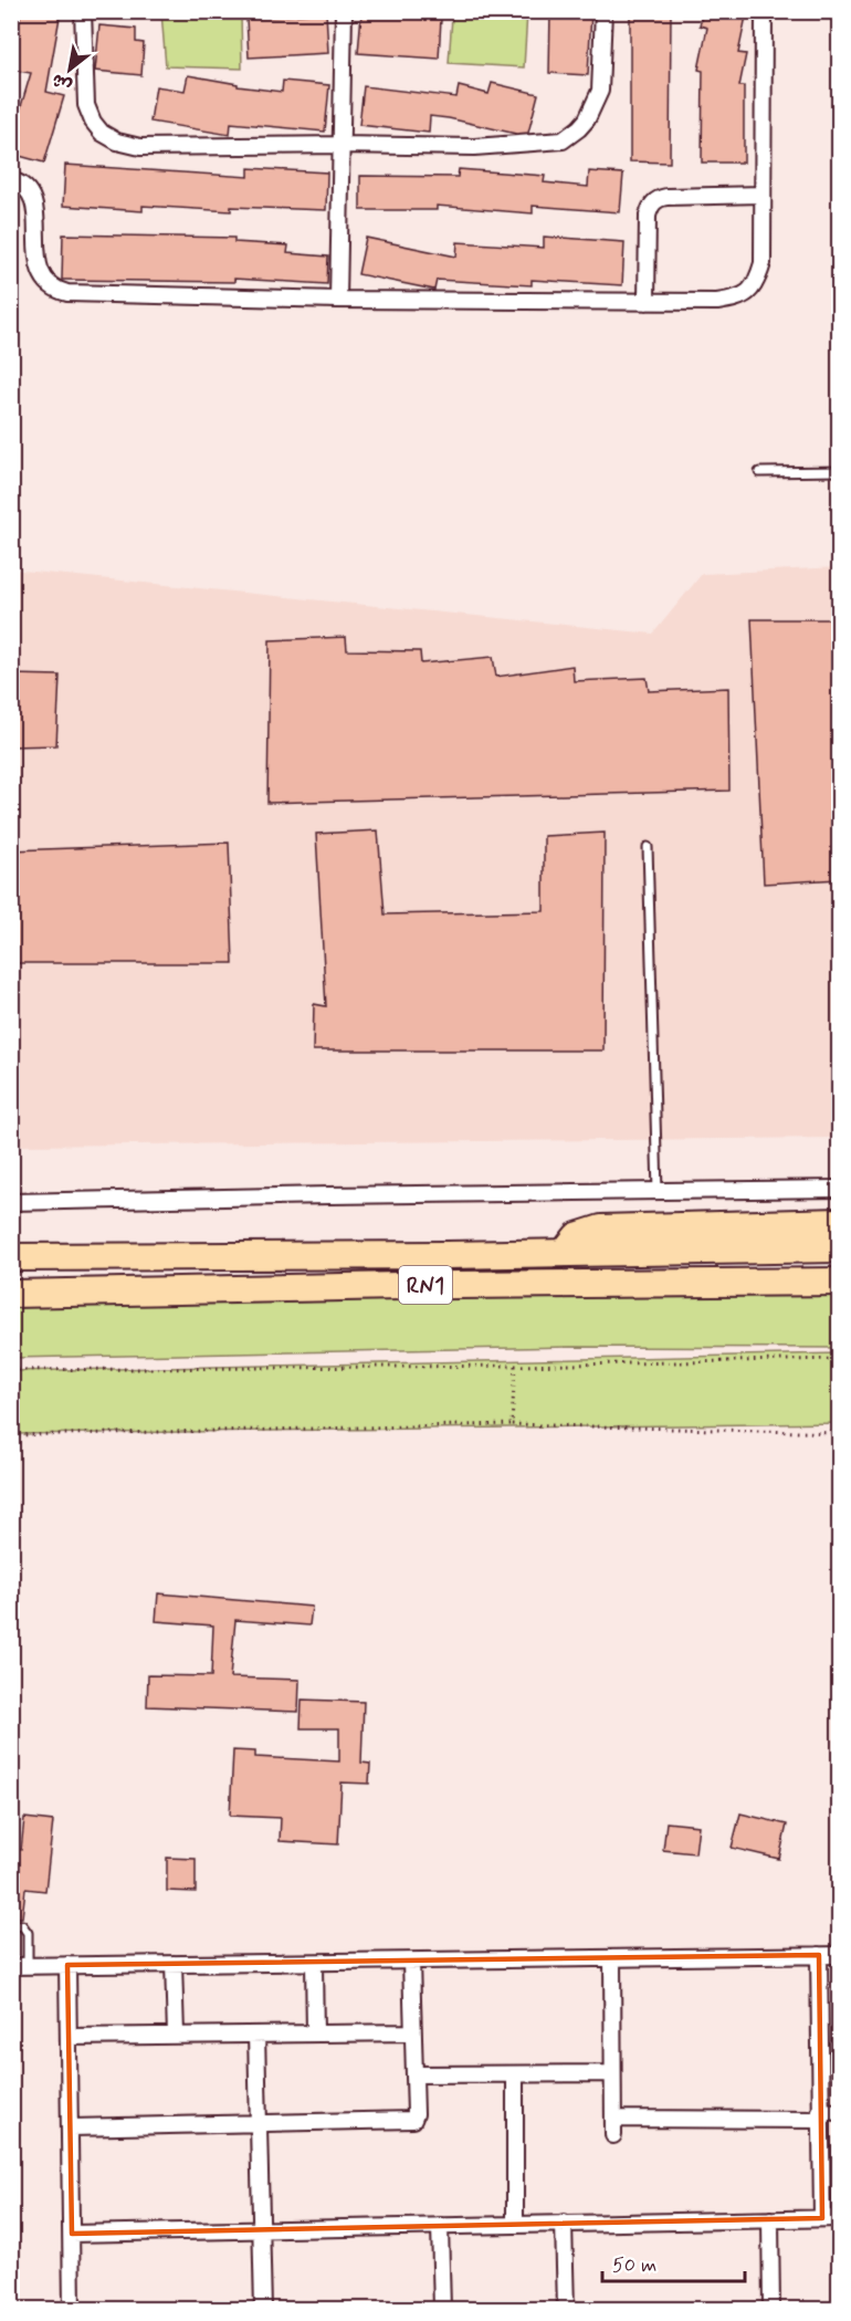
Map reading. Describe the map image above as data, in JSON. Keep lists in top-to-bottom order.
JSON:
{
  "streets": {
    "highway": ["RN1"]
  },
  "scale_bar": "50 m",
  "north": "bottom left"
}
